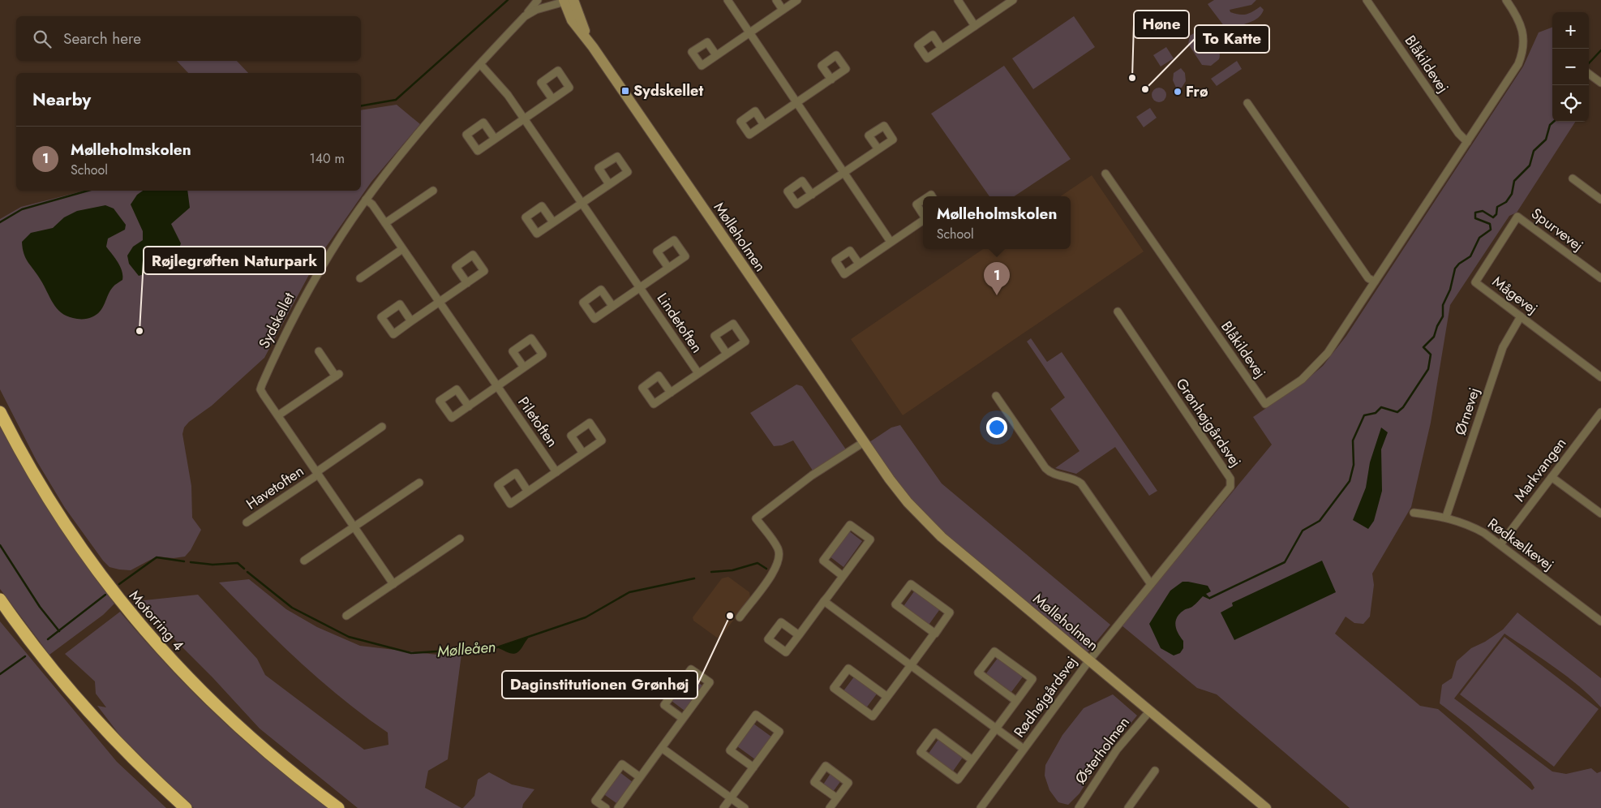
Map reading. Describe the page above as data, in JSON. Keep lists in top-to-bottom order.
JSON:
{
  "streets": {
    "highway": ["Motorring 4"],
    "street": [
      "Blåkildevej",
      "Spurvevej",
      "Mølleholmen",
      "Mågevej",
      "Sydskellet",
      "Lindetoften",
      "Ørnevej",
      "Piletoften",
      "Grønhøjgårdsvej",
      "Markvangen",
      "Havetoften",
      "Rødkælkevej",
      "Rødhøjgårdsvej",
      "Østerholmen"
    ]
  },
  "crossings": [
    ["Spurvevej", "Mågevej"],
    ["Mølleholmen", "Sydskellet"],
    ["Mølleholmen", "Grønhøjgårdsvej"],
    ["Mølleholmen", "Rødhøjgårdsvej"],
    ["Mølleholmen", "Østerholmen"],
    ["Mågevej", "Ørnevej"],
    ["Sydskellet", "Lindetoften"],
    ["Sydskellet", "Piletoften"],
    ["Sydskellet", "Havetoften"],
    ["Ørnevej", "Rødkælkevej"],
    ["Grønhøjgårdsvej", "Rødhøjgårdsvej"],
    ["Markvangen", "Rødkælkevej"]
  ],
  "water": ["Mølleåen"],
  "places": {
    "other": [
      "Høne",
      "To Katte",
      "Frø",
      "Røjlegrøften Naturpark",
      "Daginstitutionen Grønhøj"
    ],
    "transit": ["Sydskellet"]
  },
  "page": {
    "map_buttons": ["+", "−"],
    "search": "Search here",
    "heading": "Nearby",
    "list": [
      {
        "mark": "1",
        "name": "Mølleholmskolen",
        "note": "School",
        "value": "140 m"
      }
    ],
    "popup": ["Mølleholmskolen", "School"],
    "pins": "1"
  }
}
